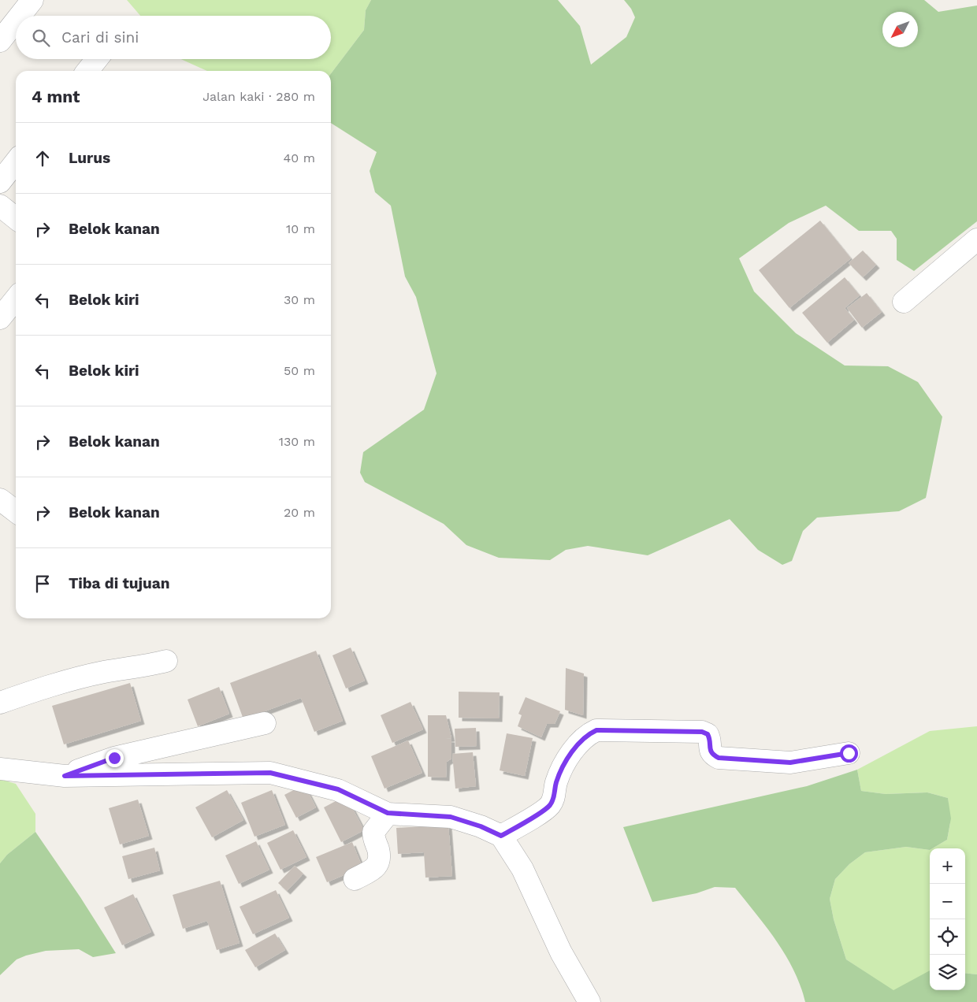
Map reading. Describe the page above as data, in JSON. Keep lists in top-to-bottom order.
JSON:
{
  "north": "bottom left",
  "page": {
    "search": "Cari di sini",
    "heading": ["4 mnt", "Jalan kaki · 280 m"],
    "list": [
      ["Lurus", "40 m"],
      ["Belok kanan", "10 m"],
      ["Belok kiri", "30 m"],
      ["Belok kiri", "50 m"],
      ["Belok kanan", "130 m"],
      ["Belok kanan", "20 m"],
      "Tiba di tujuan"
    ],
    "map_buttons": ["+", "−"]
  }
}
